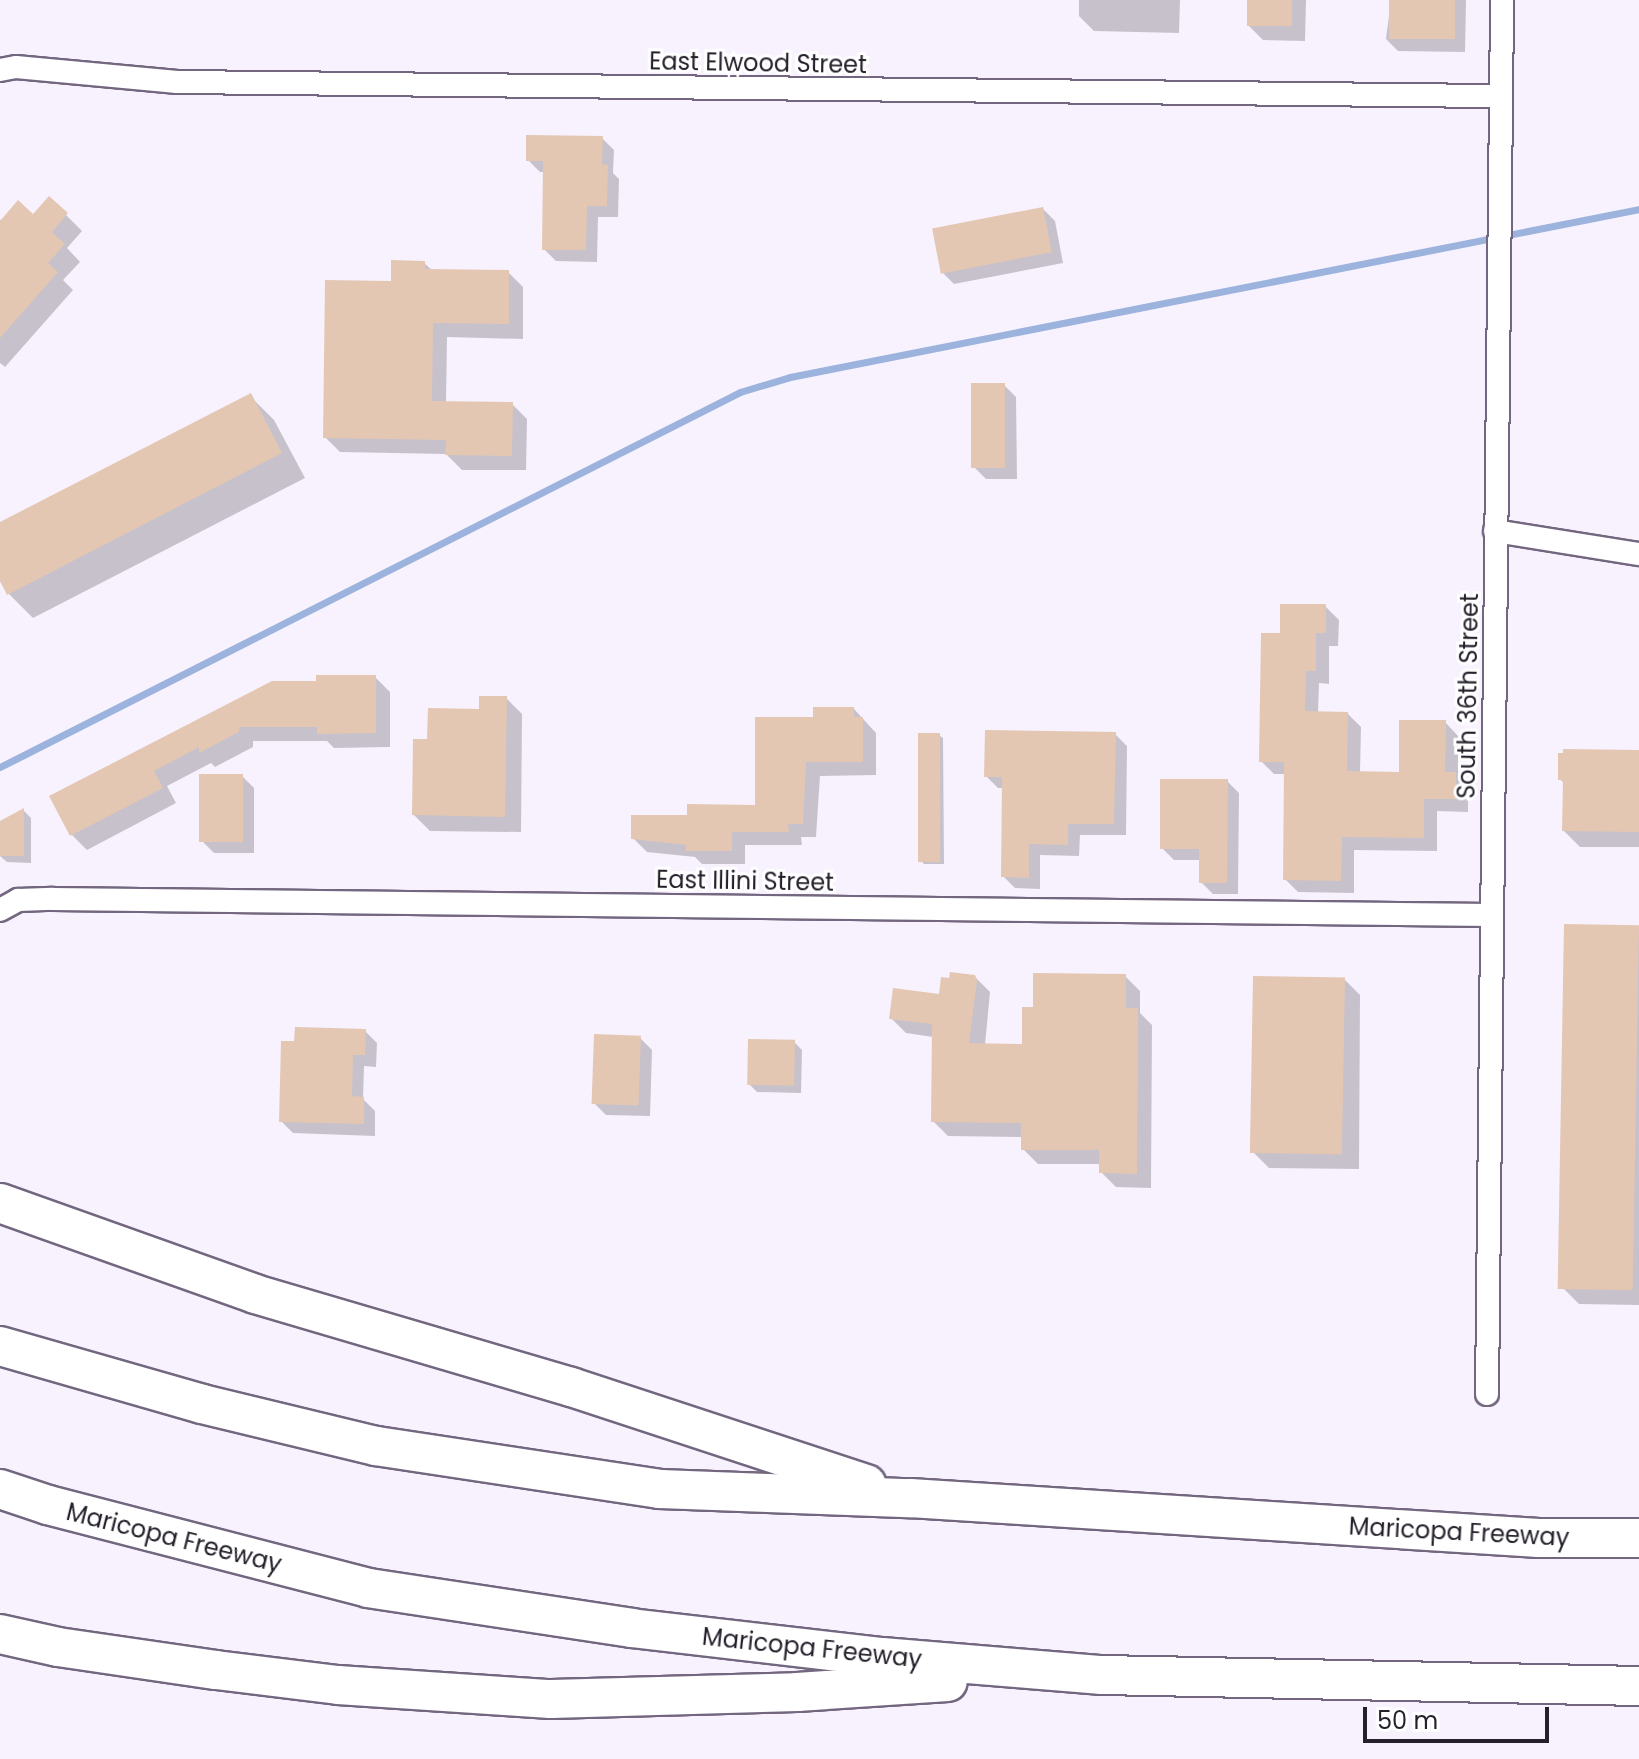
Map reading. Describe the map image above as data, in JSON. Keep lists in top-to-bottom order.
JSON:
{
  "streets": {
    "highway": ["Maricopa Freeway"],
    "street": ["East Elwood Street", "South 36th Street", "East Illini Street"]
  },
  "crossings": [
    ["East Elwood Street", "South 36th Street"],
    ["South 36th Street", "East Illini Street"]
  ],
  "scale_bar": "50 m"
}
